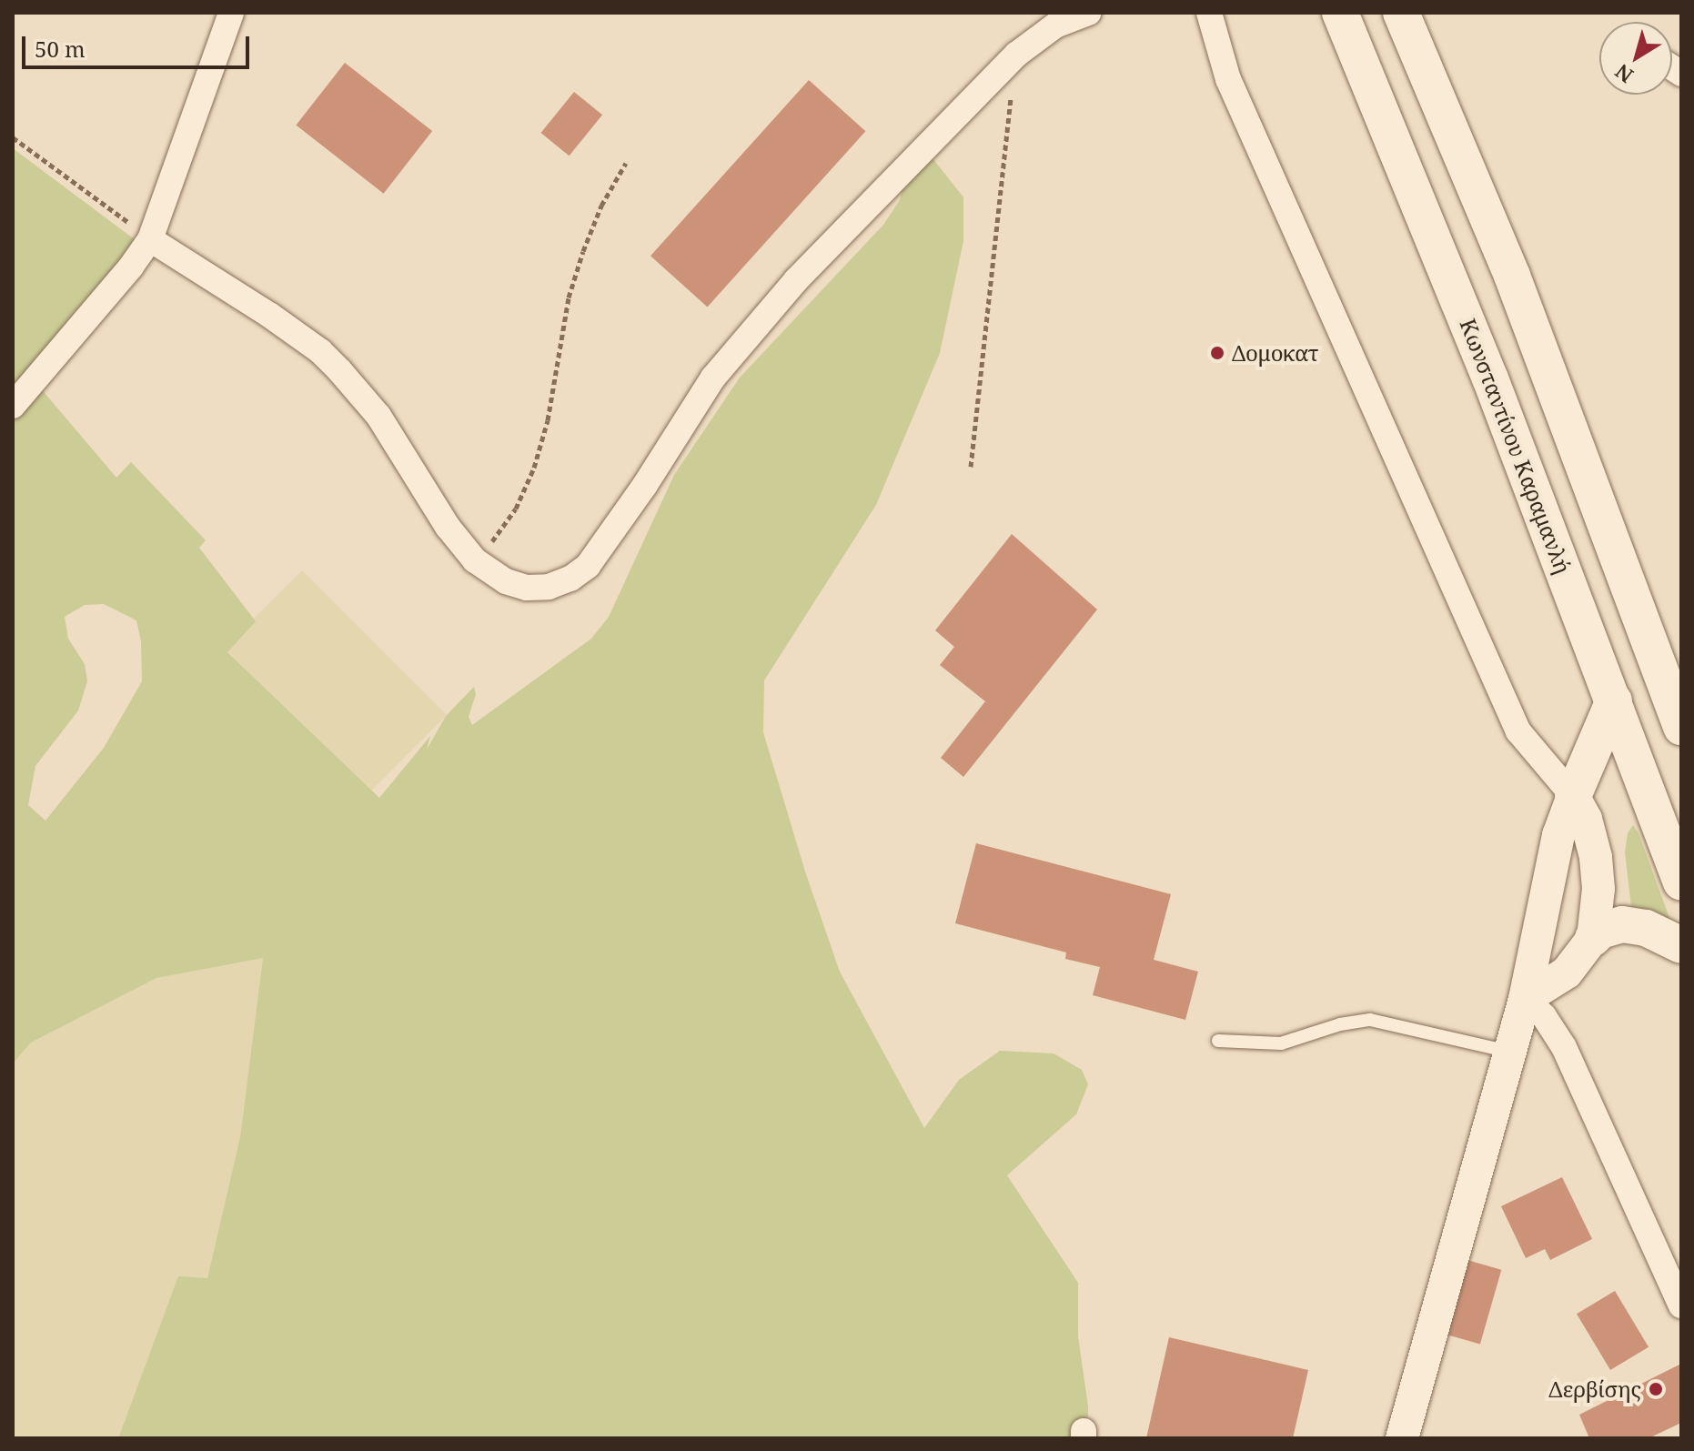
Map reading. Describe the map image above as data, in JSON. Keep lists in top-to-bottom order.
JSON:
{
  "streets": {
    "main road": ["Κωνσταντίνου Καραμανλή"]
  },
  "places": ["Δομοκατ", "Δερβίσης"],
  "scale_bar": "50 m",
  "north": "bottom left"
}
